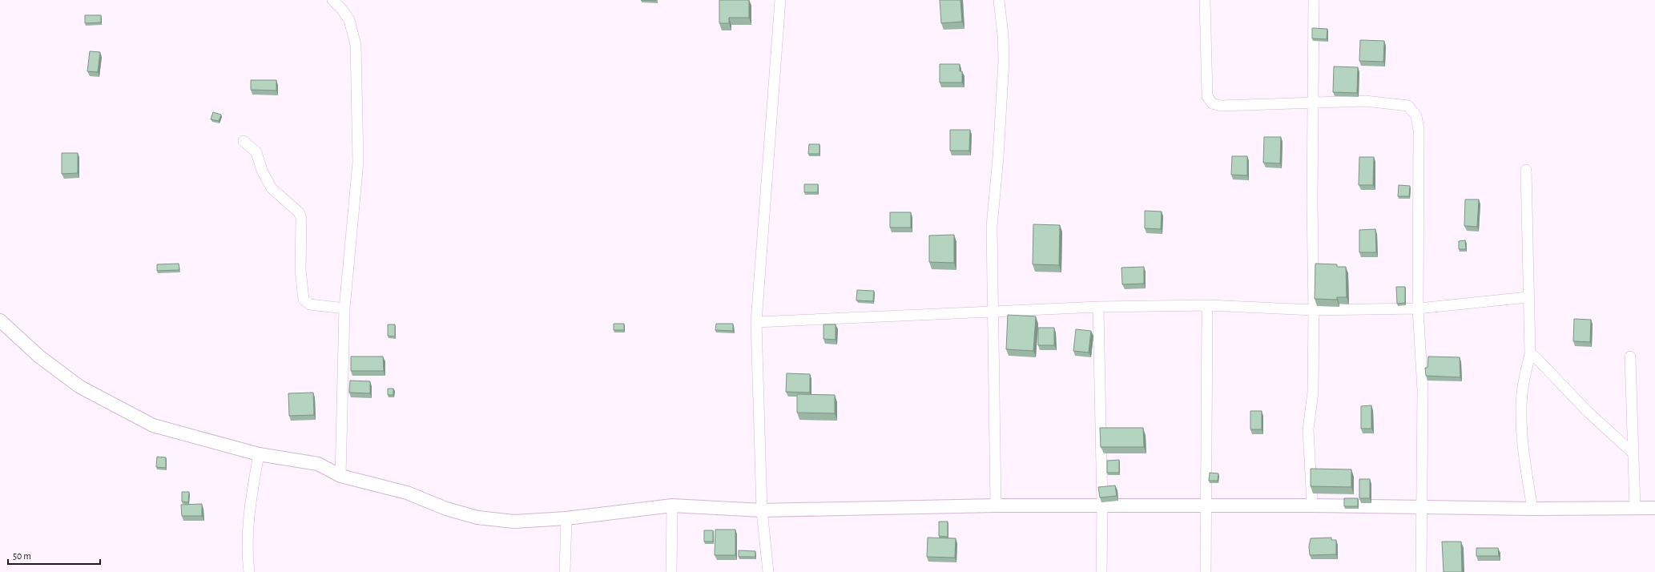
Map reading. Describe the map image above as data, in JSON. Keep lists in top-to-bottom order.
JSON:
{
  "scale_bar": "50 m"
}
